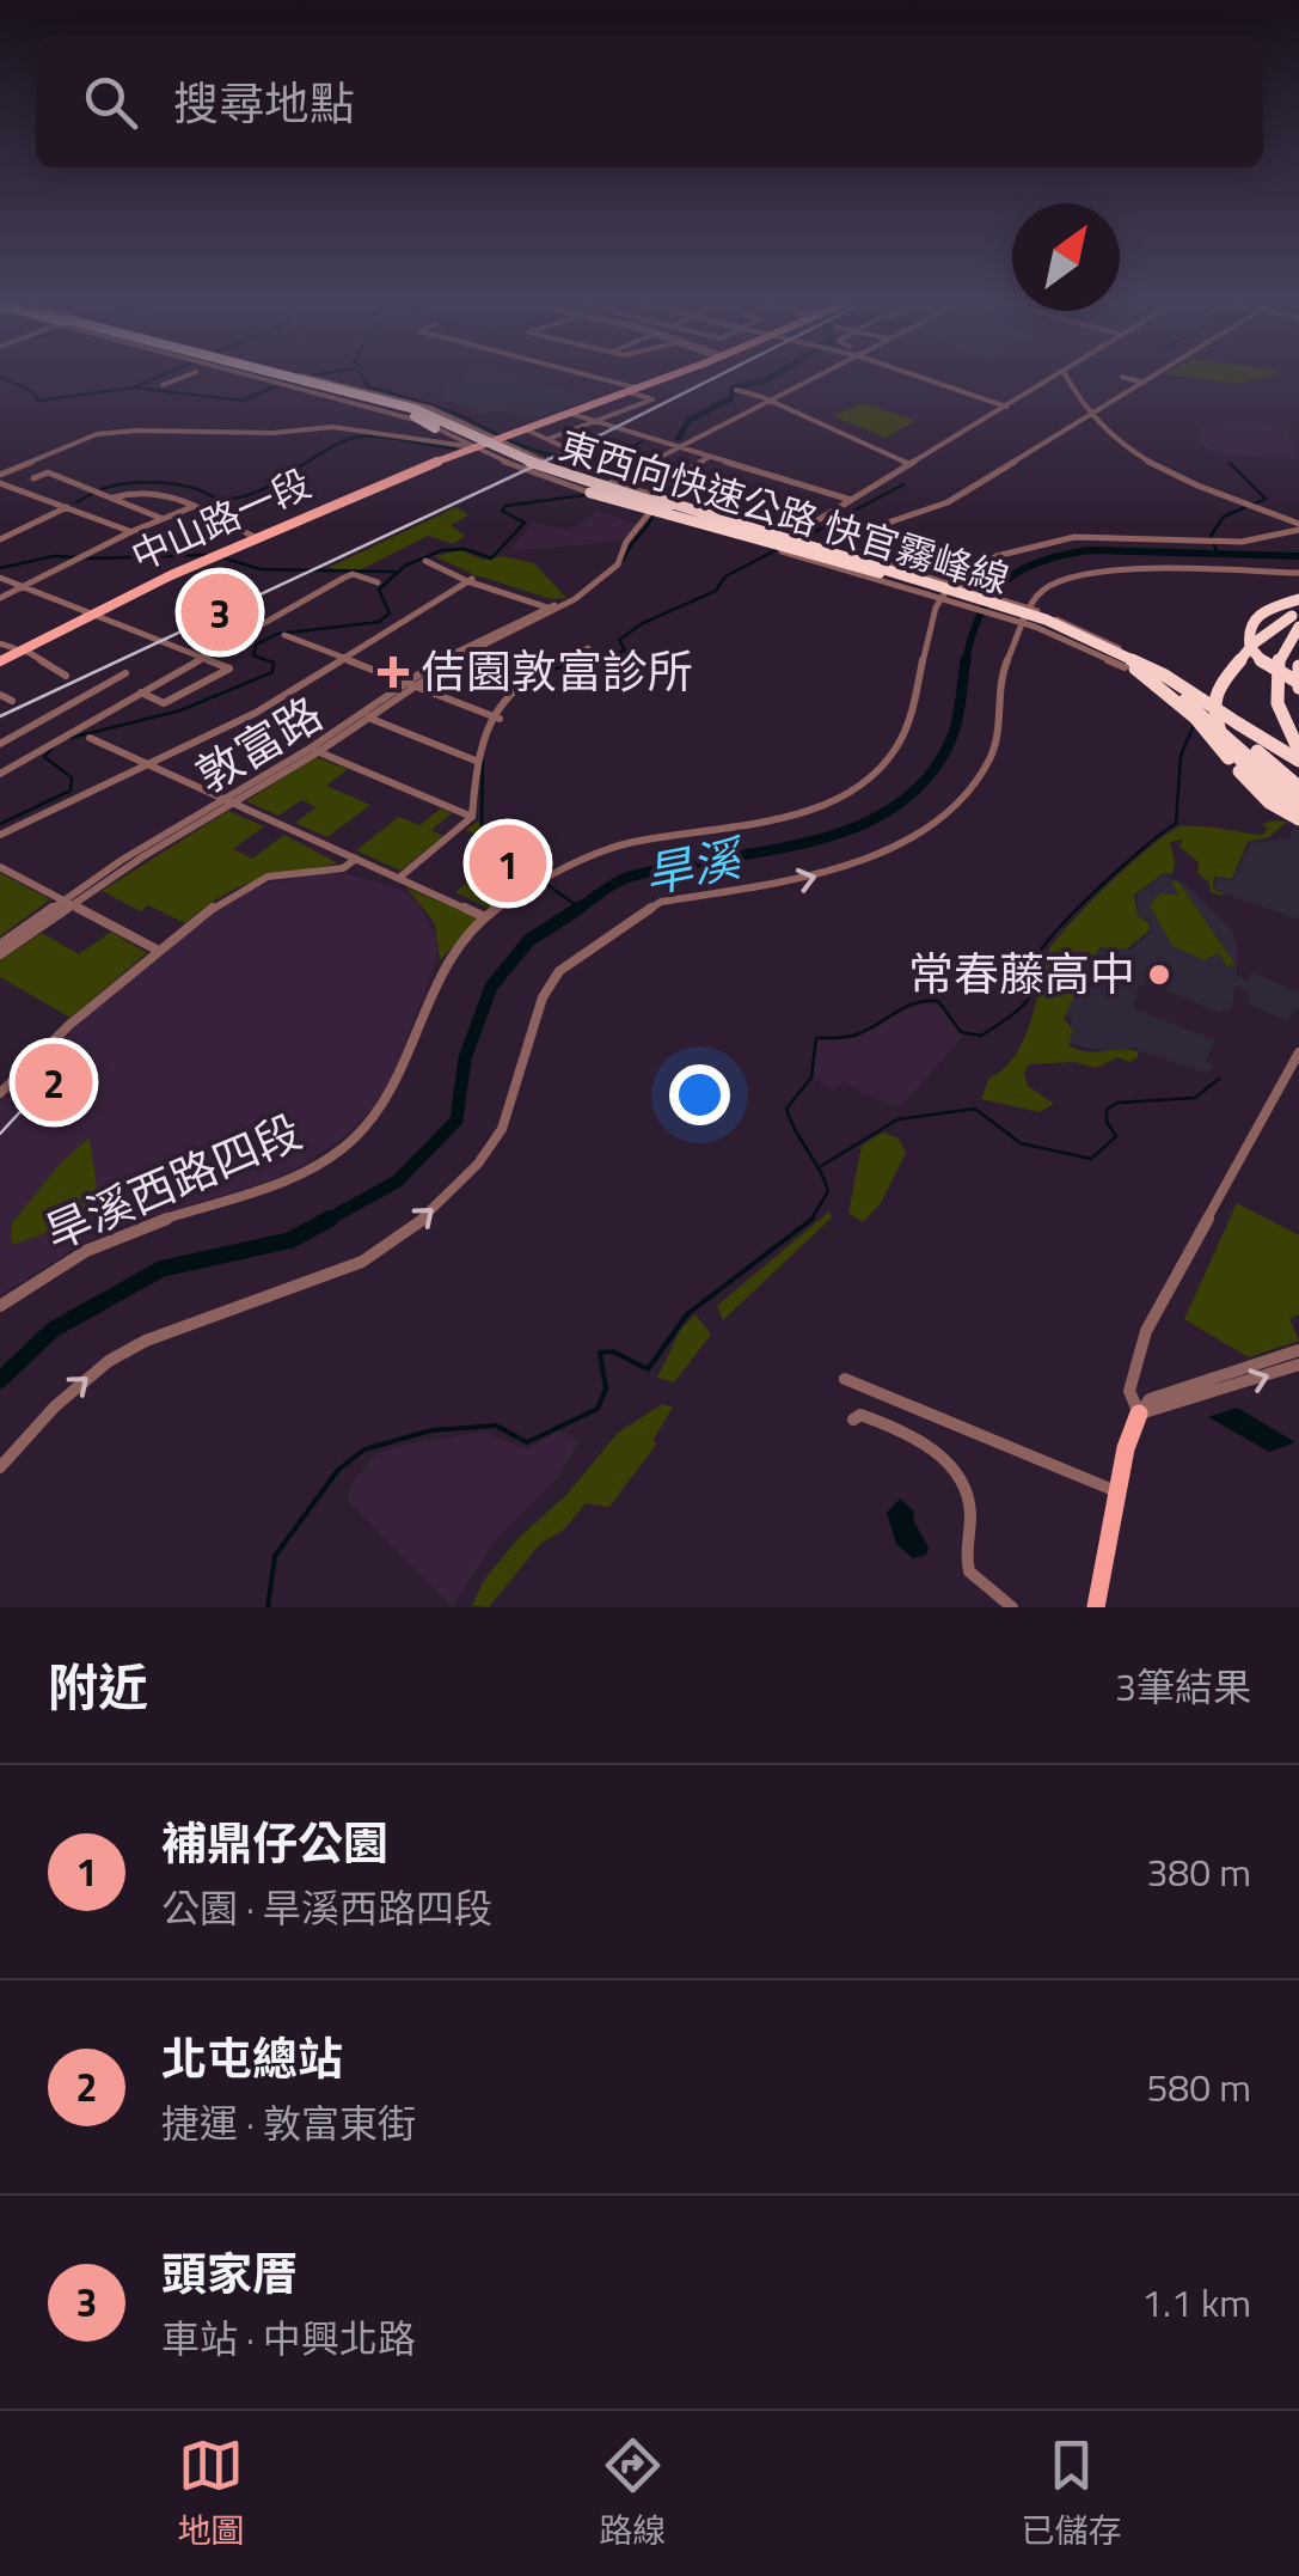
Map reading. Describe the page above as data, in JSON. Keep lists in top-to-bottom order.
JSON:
{
  "streets": {
    "highway": ["東西向快速公路 快官霧峰線"],
    "main road": ["中山路一段"],
    "street": ["敦富路", "旱溪西路四段"]
  },
  "water": ["旱溪"],
  "places": {
    "health": ["佶園敦富診所"],
    "other": ["常春藤高中"]
  },
  "north": "top right",
  "page": {
    "search": "搜尋地點",
    "pins": ["3", "1", "2"],
    "heading": ["附近", "3筆結果"],
    "list": [
      {
        "mark": "1",
        "name": "補鼎仔公園",
        "note": "公園 · 旱溪西路四段",
        "value": "380 m"
      },
      {
        "mark": "2",
        "name": "北屯總站",
        "note": "捷運 · 敦富東街",
        "value": "580 m"
      },
      {
        "mark": "3",
        "name": "頭家厝",
        "note": "車站 · 中興北路",
        "value": "1.1 km"
      }
    ],
    "nav": ["地圖", "路線", "已儲存"]
  }
}
